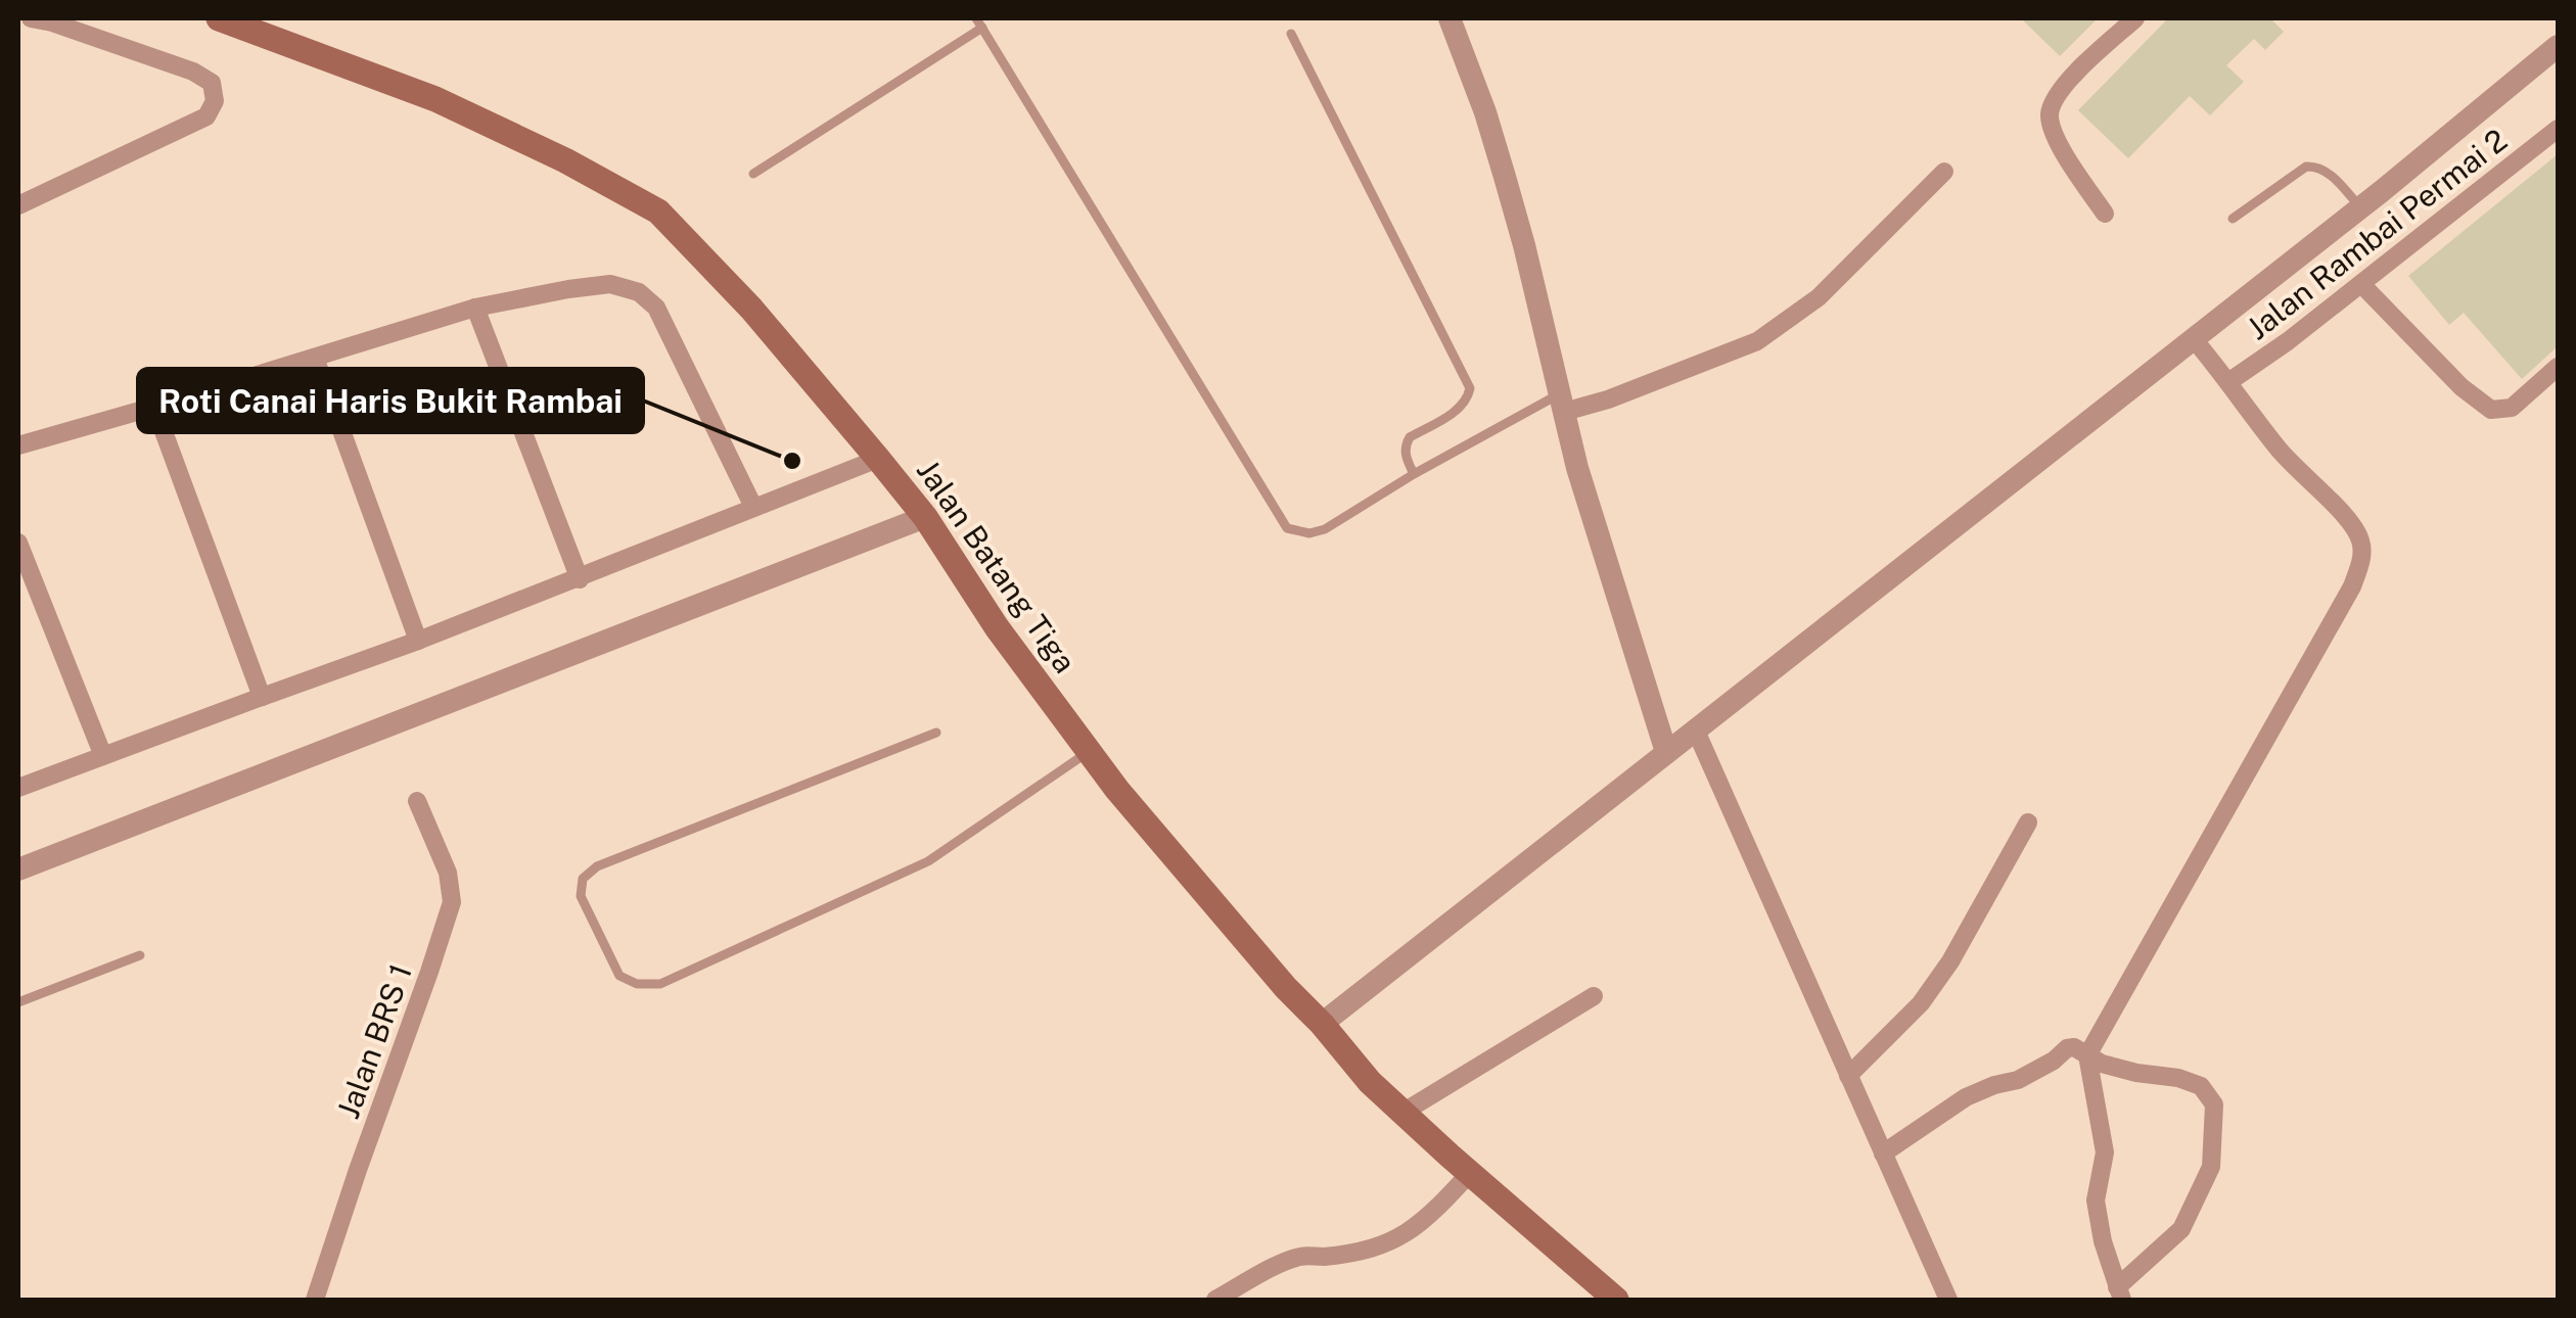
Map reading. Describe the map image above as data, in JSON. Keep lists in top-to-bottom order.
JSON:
{
  "streets": {
    "main road": ["Jalan Batang Tiga"],
    "street": ["Jalan Rambai Permai 2", "Jalan BRS 1"]
  },
  "places": ["Roti Canai Haris Bukit Rambai"]
}
